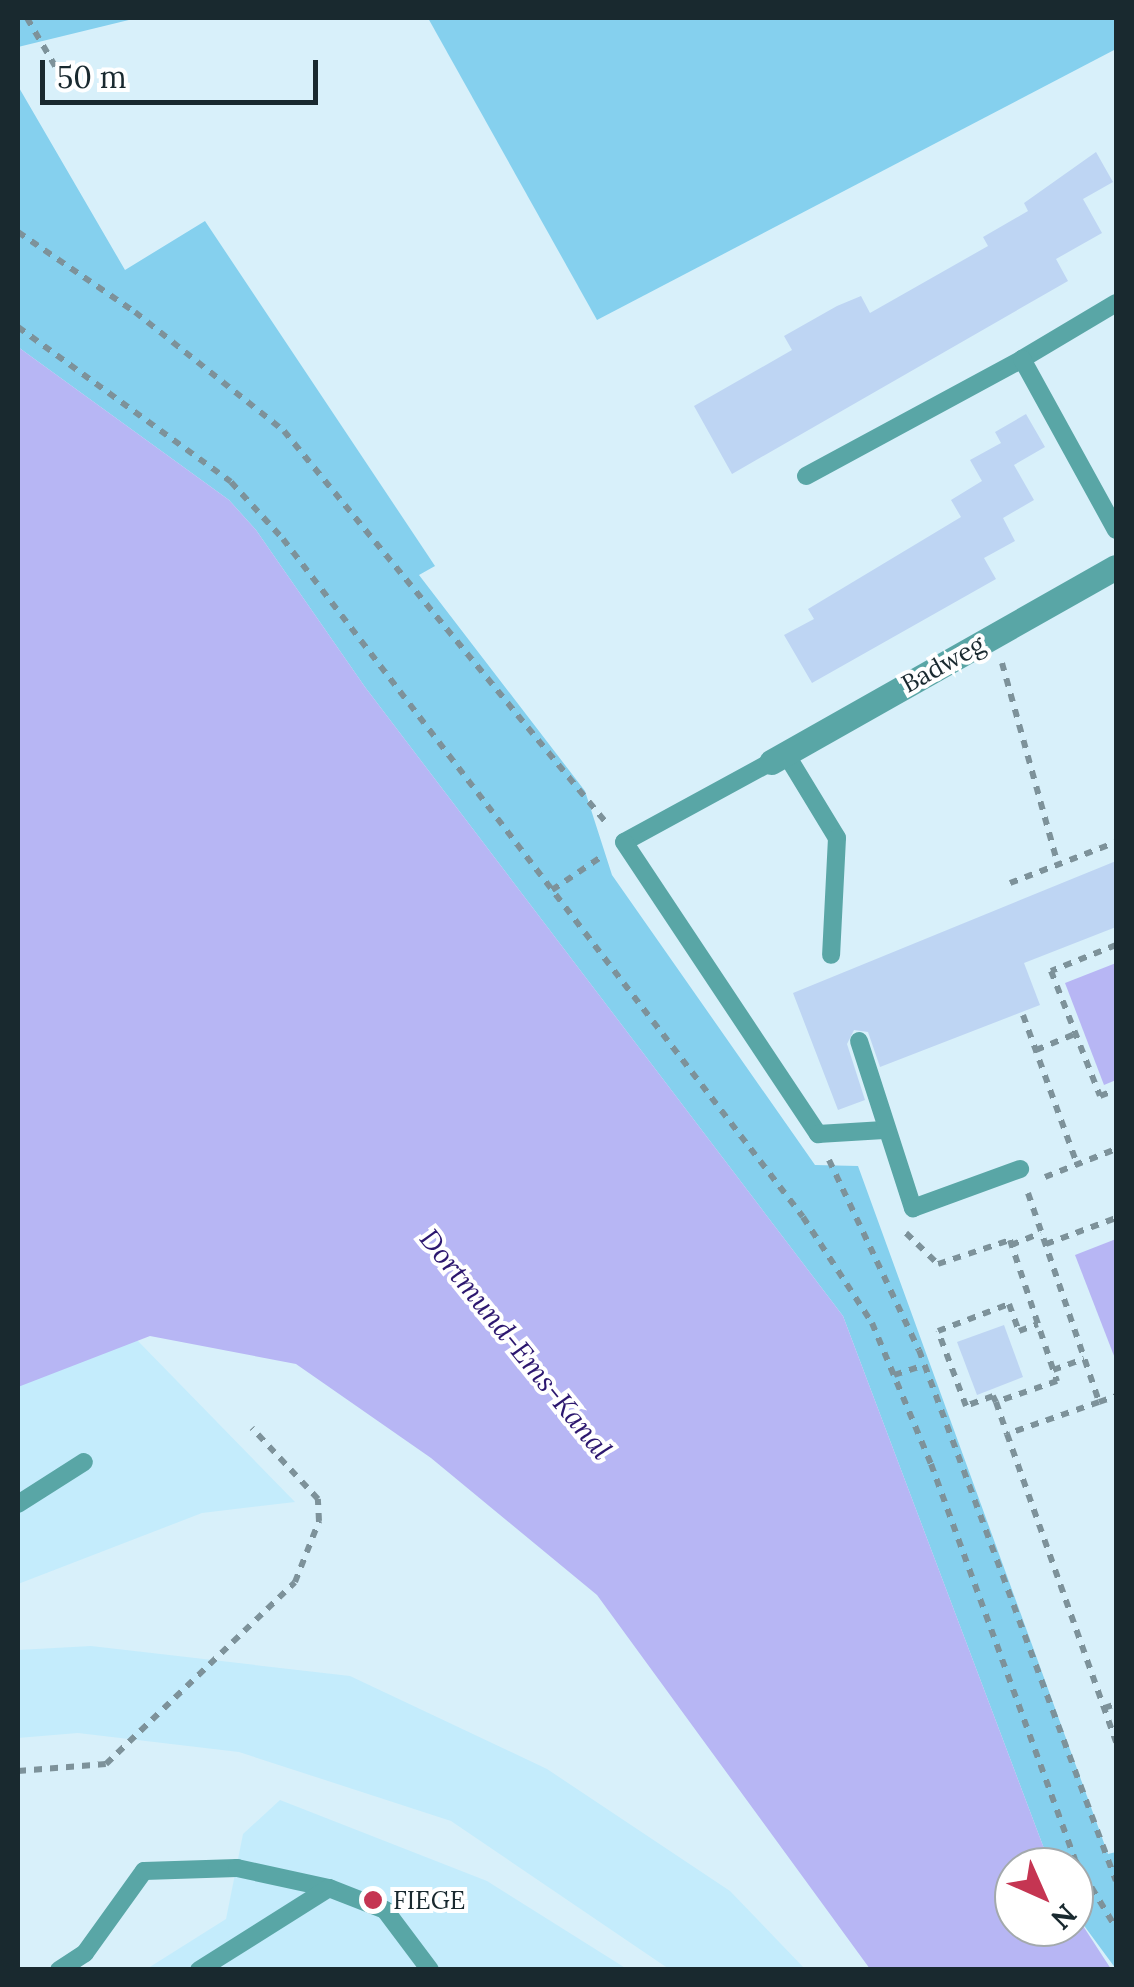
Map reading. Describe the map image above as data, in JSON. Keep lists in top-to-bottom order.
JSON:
{
  "streets": {
    "street": ["Badweg"]
  },
  "water": ["Dortmund-Ems-Kanal"],
  "places": ["FIEGE"],
  "scale_bar": "50 m",
  "north": "bottom right"
}
